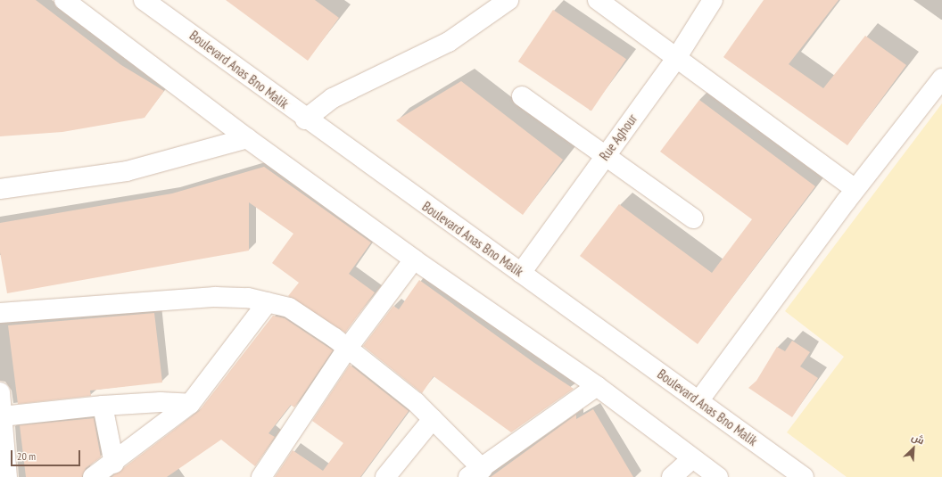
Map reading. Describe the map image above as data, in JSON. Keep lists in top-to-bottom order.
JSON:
{
  "streets": {
    "street": ["Boulevard Anas Bno Malik", "Rue Aghour"]
  },
  "crossings": [
    ["Boulevard Anas Bno Malik", "Rue Aghour"]
  ],
  "scale_bar": "20 m",
  "north": "top right"
}
